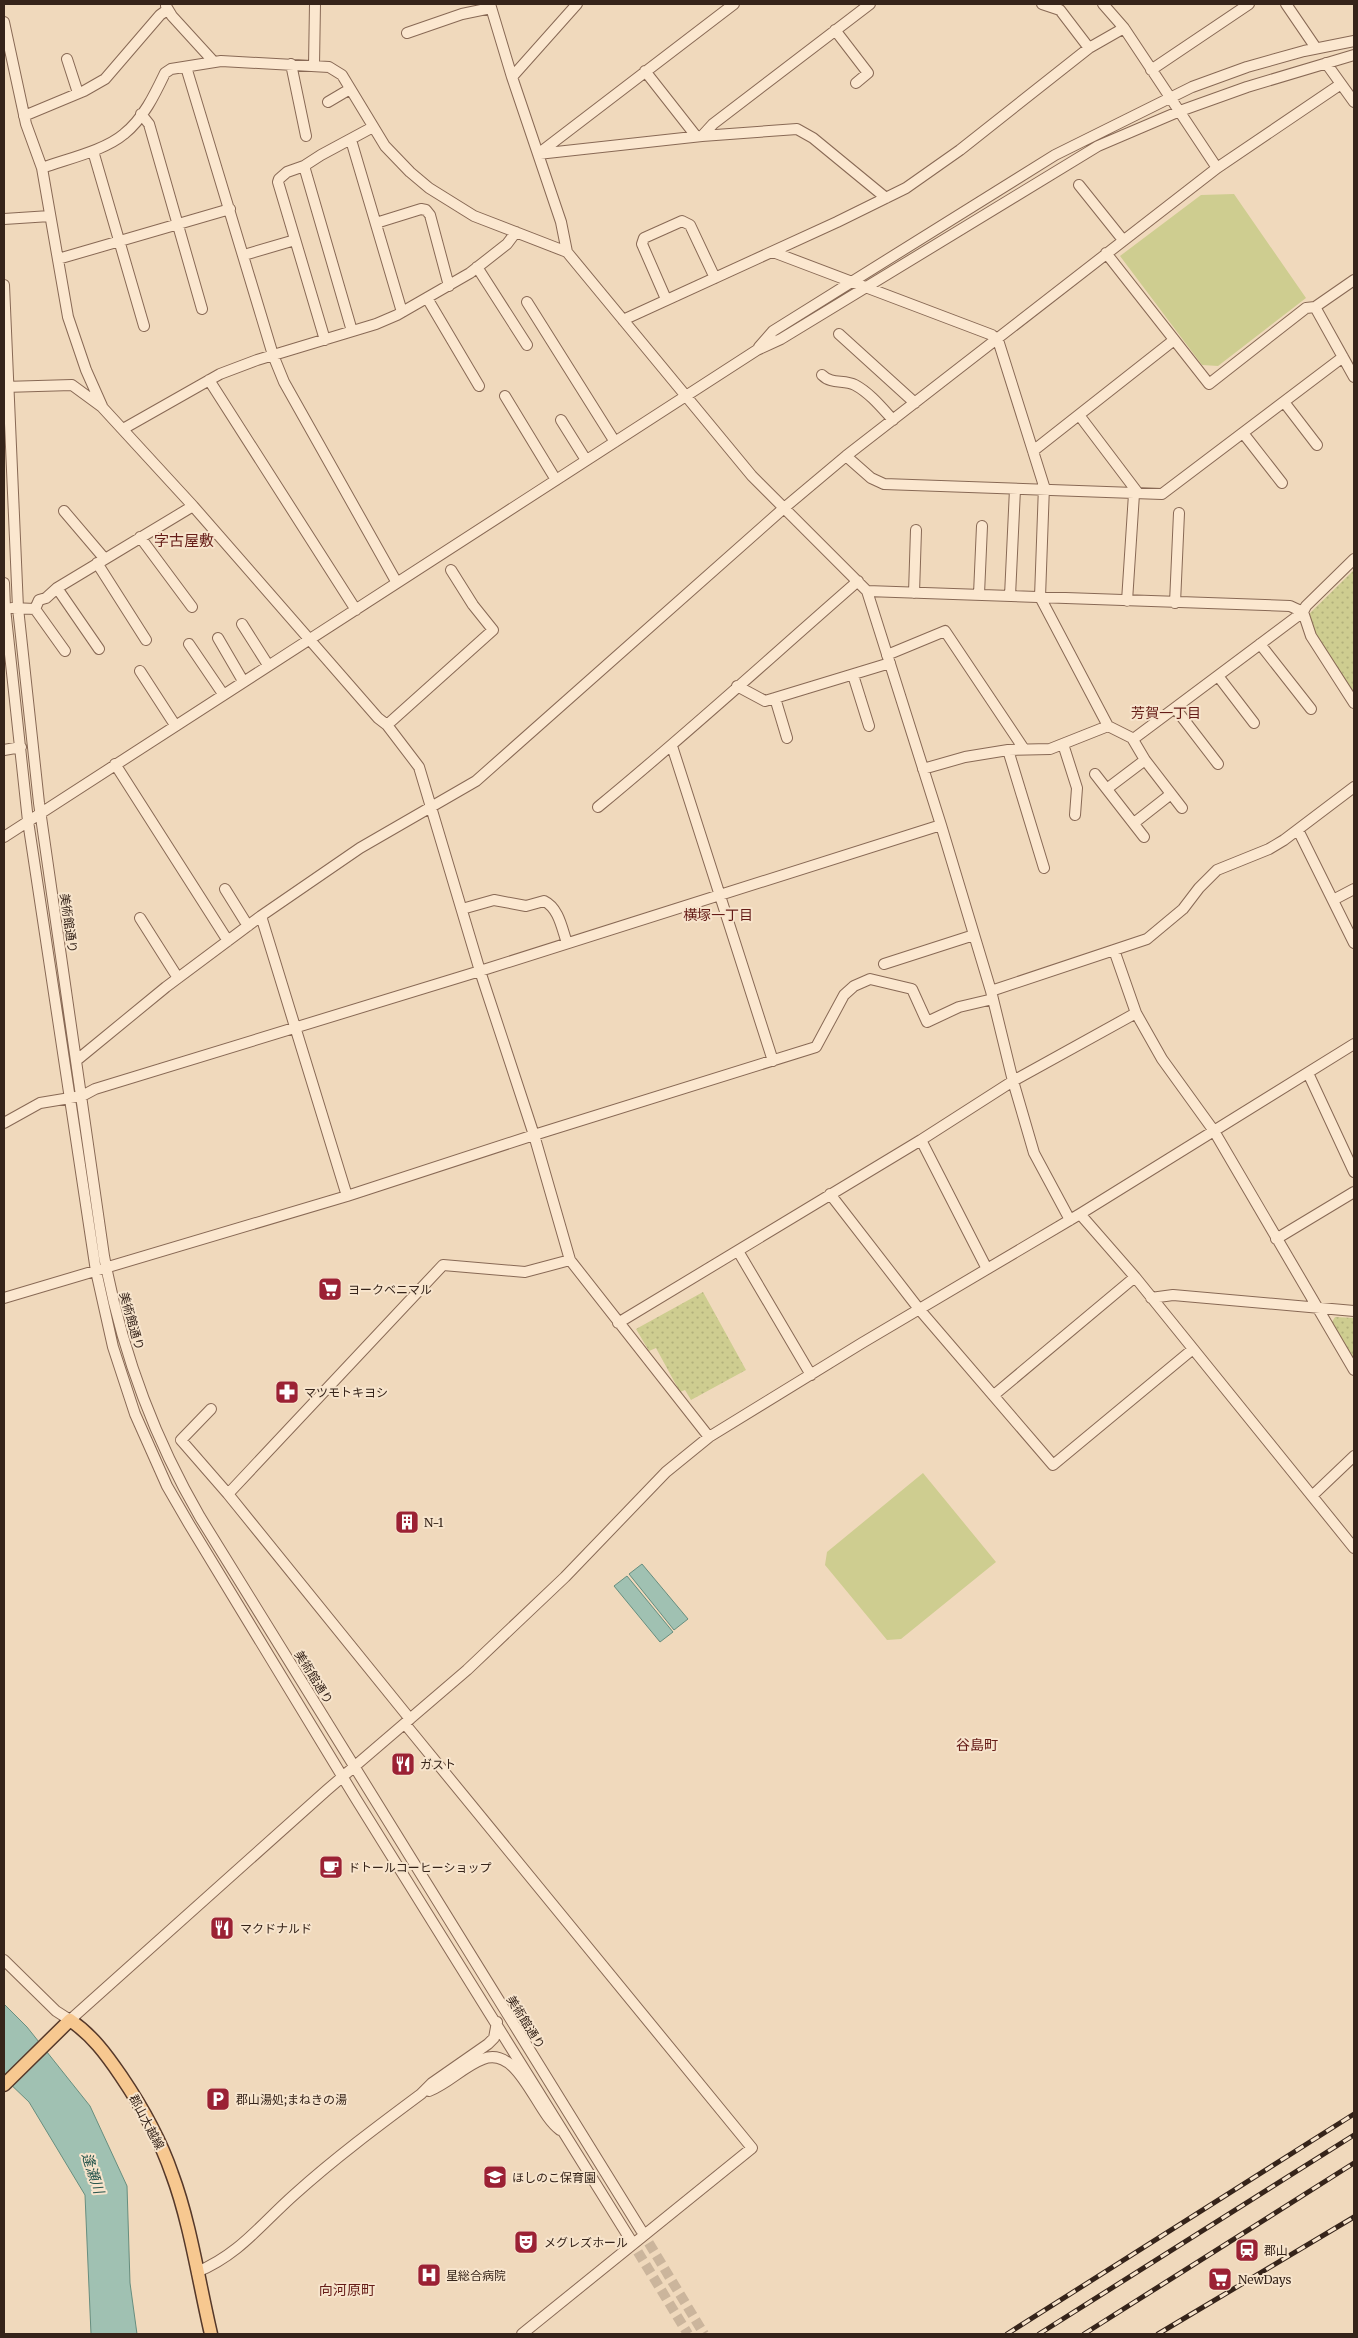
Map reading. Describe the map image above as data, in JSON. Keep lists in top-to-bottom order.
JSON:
{
  "streets": {
    "main road": ["郡山大越線"],
    "street": ["美術館通り"]
  },
  "districts": [
    "字古屋敷",
    "芳賀一丁目",
    "横塚一丁目",
    "谷島町",
    "向河原町"
  ],
  "water": ["逢瀬川"],
  "places": {
    "supermarket": ["ヨークベニマル", "NewDays"],
    "pharmacy": ["マツモトキヨシ"],
    "building": ["N-1"],
    "restaurant": ["ガスト", "マクドナルド"],
    "cafe": ["ドトールコーヒーショップ"],
    "parking": ["郡山湯処;まねきの湯"],
    "school or university": ["ほしのこ保育園"],
    "theatre": ["メグレズホール"],
    "station": ["郡山"],
    "hospital": ["星総合病院"]
  }
}
